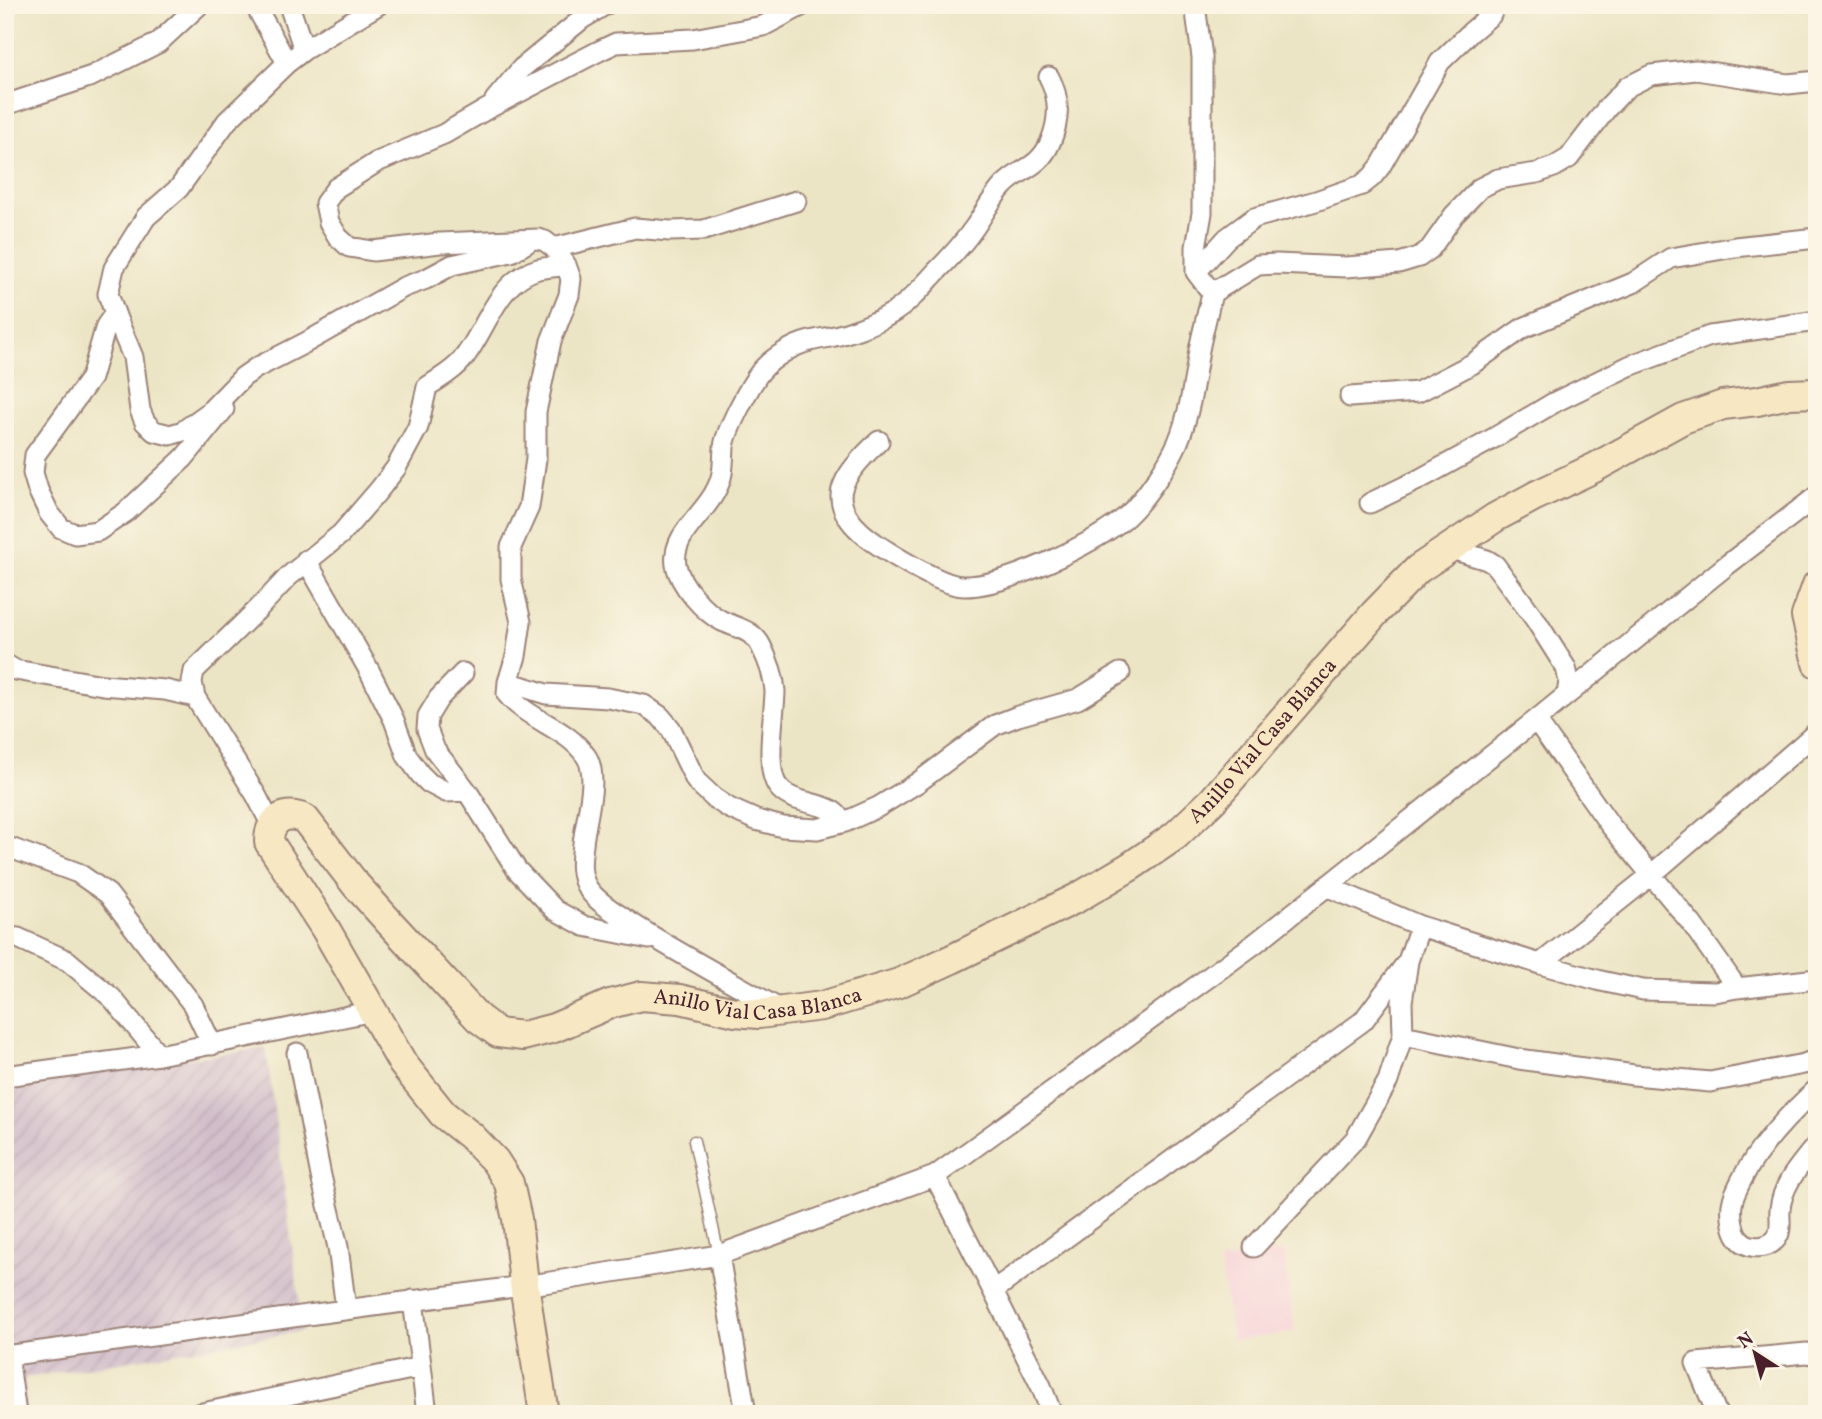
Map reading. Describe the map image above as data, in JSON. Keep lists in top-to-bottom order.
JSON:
{
  "streets": {
    "main road": ["Anillo Vial Casa Blanca"]
  },
  "north": "top left"
}
